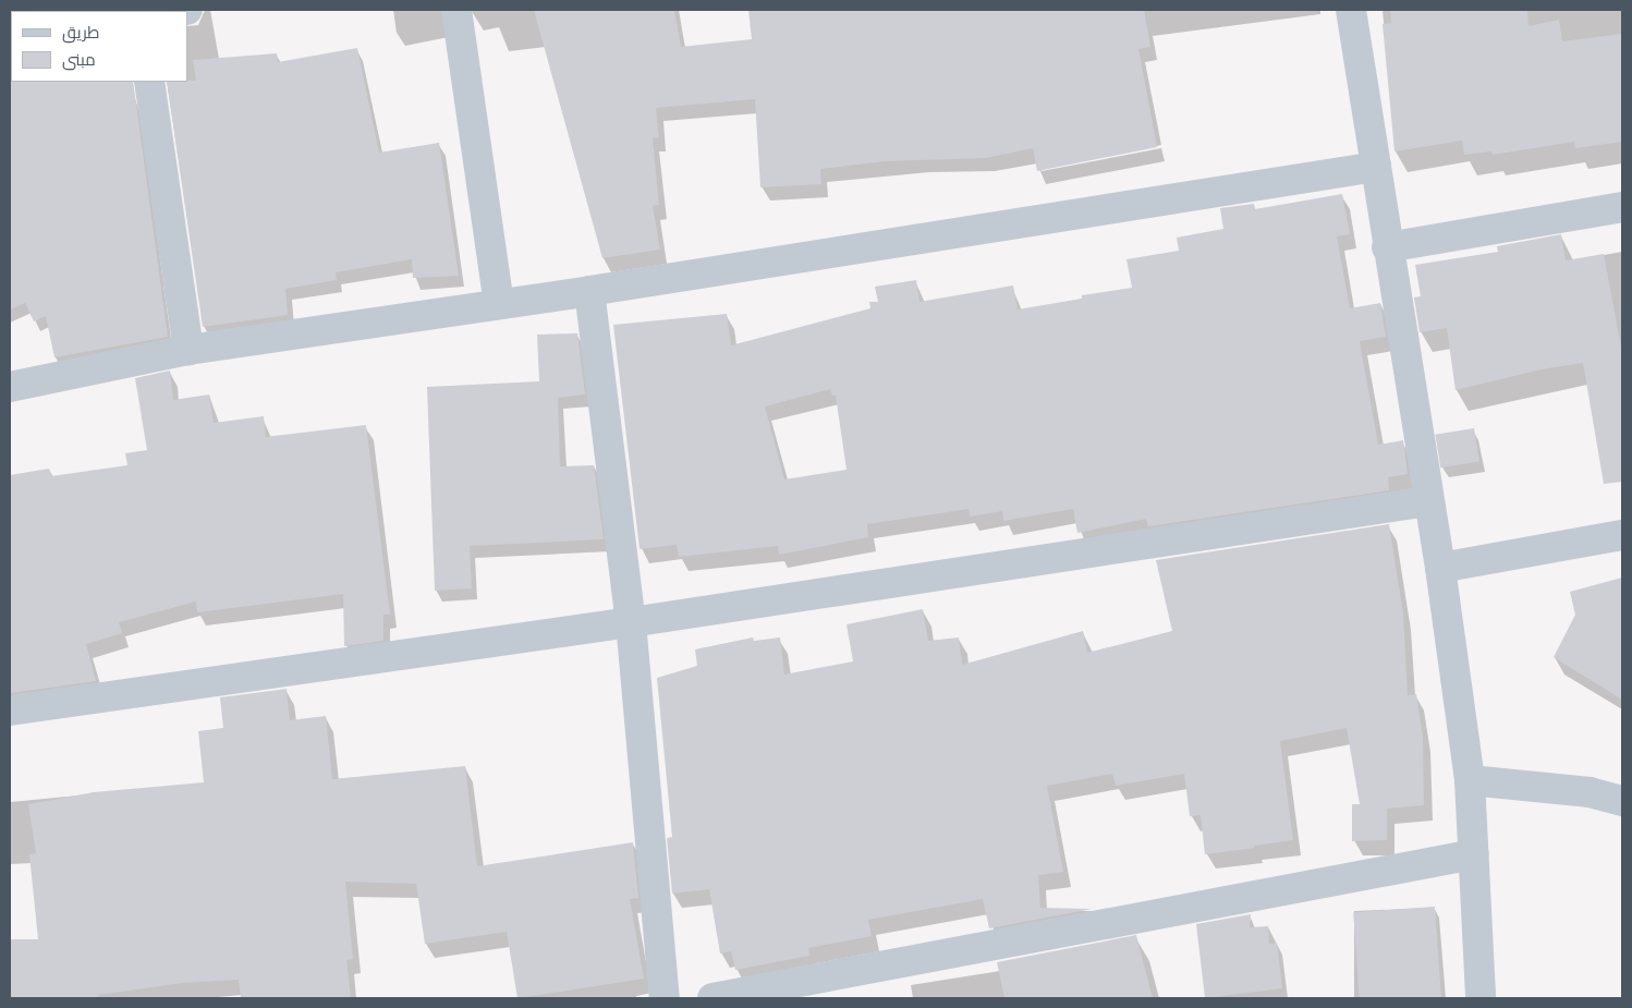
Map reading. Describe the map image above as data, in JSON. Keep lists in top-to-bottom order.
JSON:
{
  "legend": ["طريق", "مبنى"]
}
